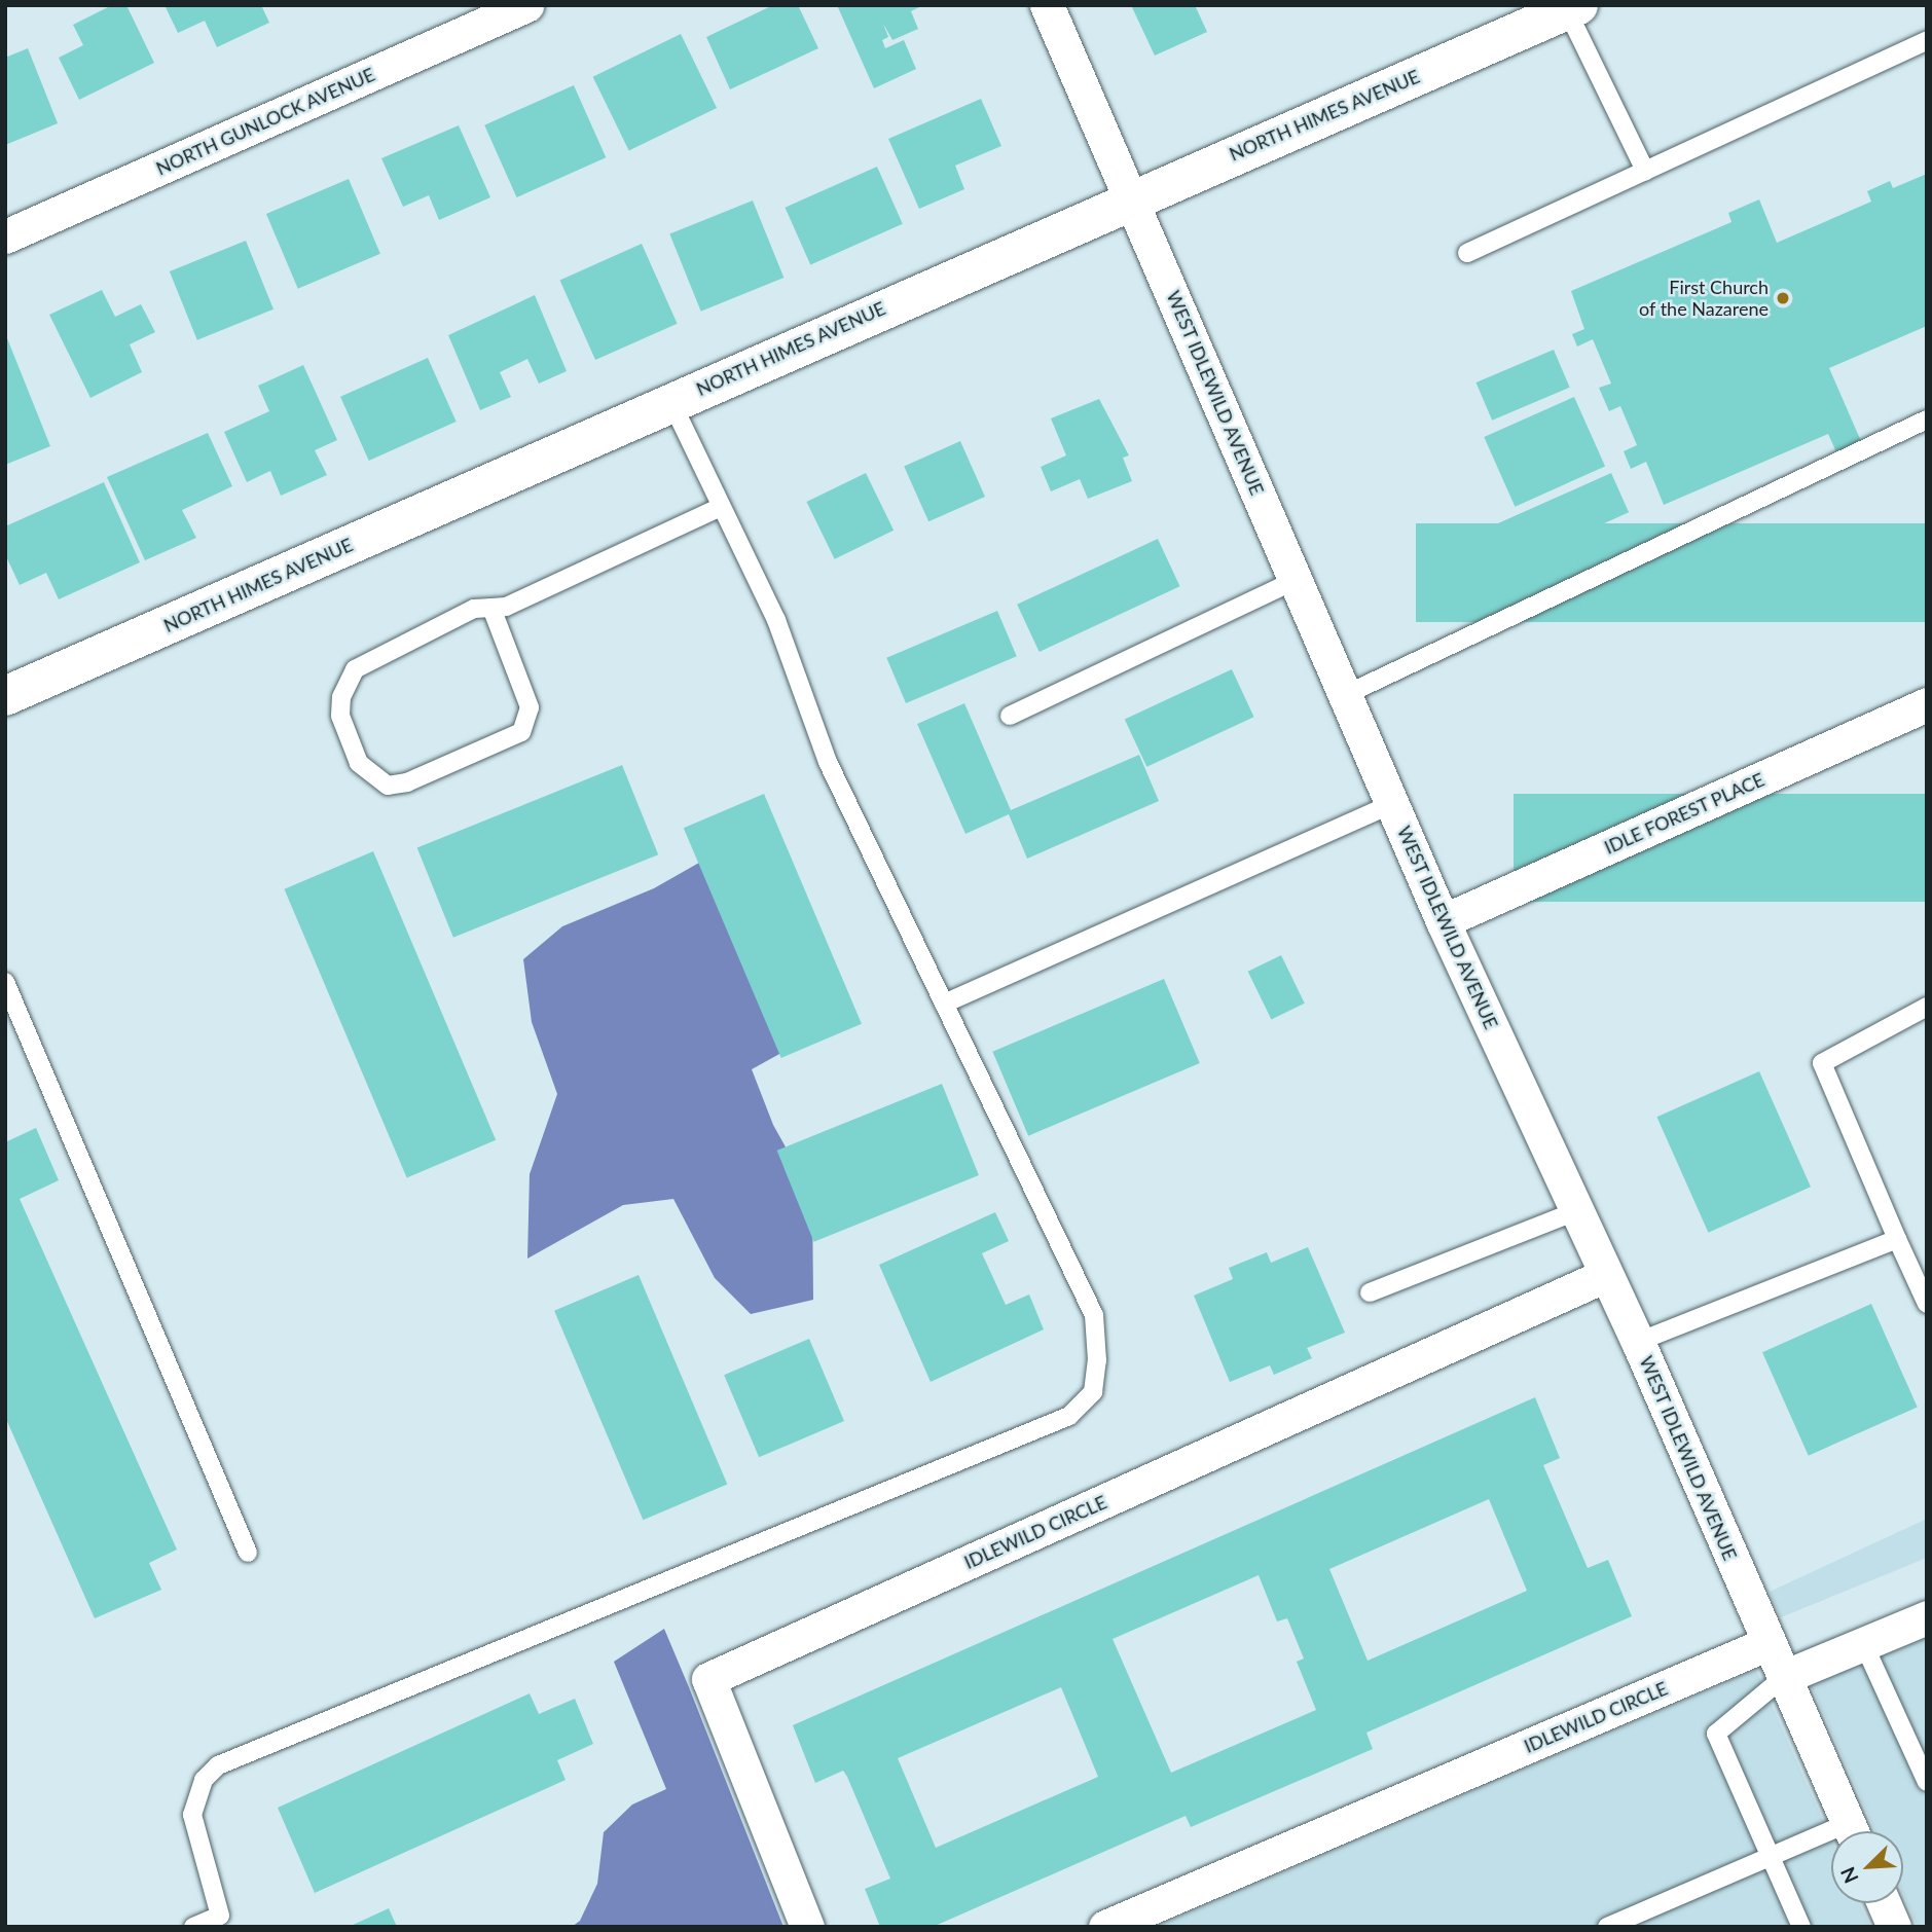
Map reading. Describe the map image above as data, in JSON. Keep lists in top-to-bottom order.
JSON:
{
  "streets": {
    "street": [
      "NORTH HIMES AVENUE",
      "NORTH GUNLOCK AVENUE",
      "WEST IDLEWILD AVENUE",
      "IDLE FOREST PLACE",
      "IDLEWILD CIRCLE"
    ]
  },
  "crossings": [
    ["NORTH HIMES AVENUE", "WEST IDLEWILD AVENUE"],
    ["WEST IDLEWILD AVENUE", "IDLE FOREST PLACE"],
    ["WEST IDLEWILD AVENUE", "IDLEWILD CIRCLE"]
  ],
  "places": ["First Church of the Nazarene"],
  "north": "bottom left"
}
